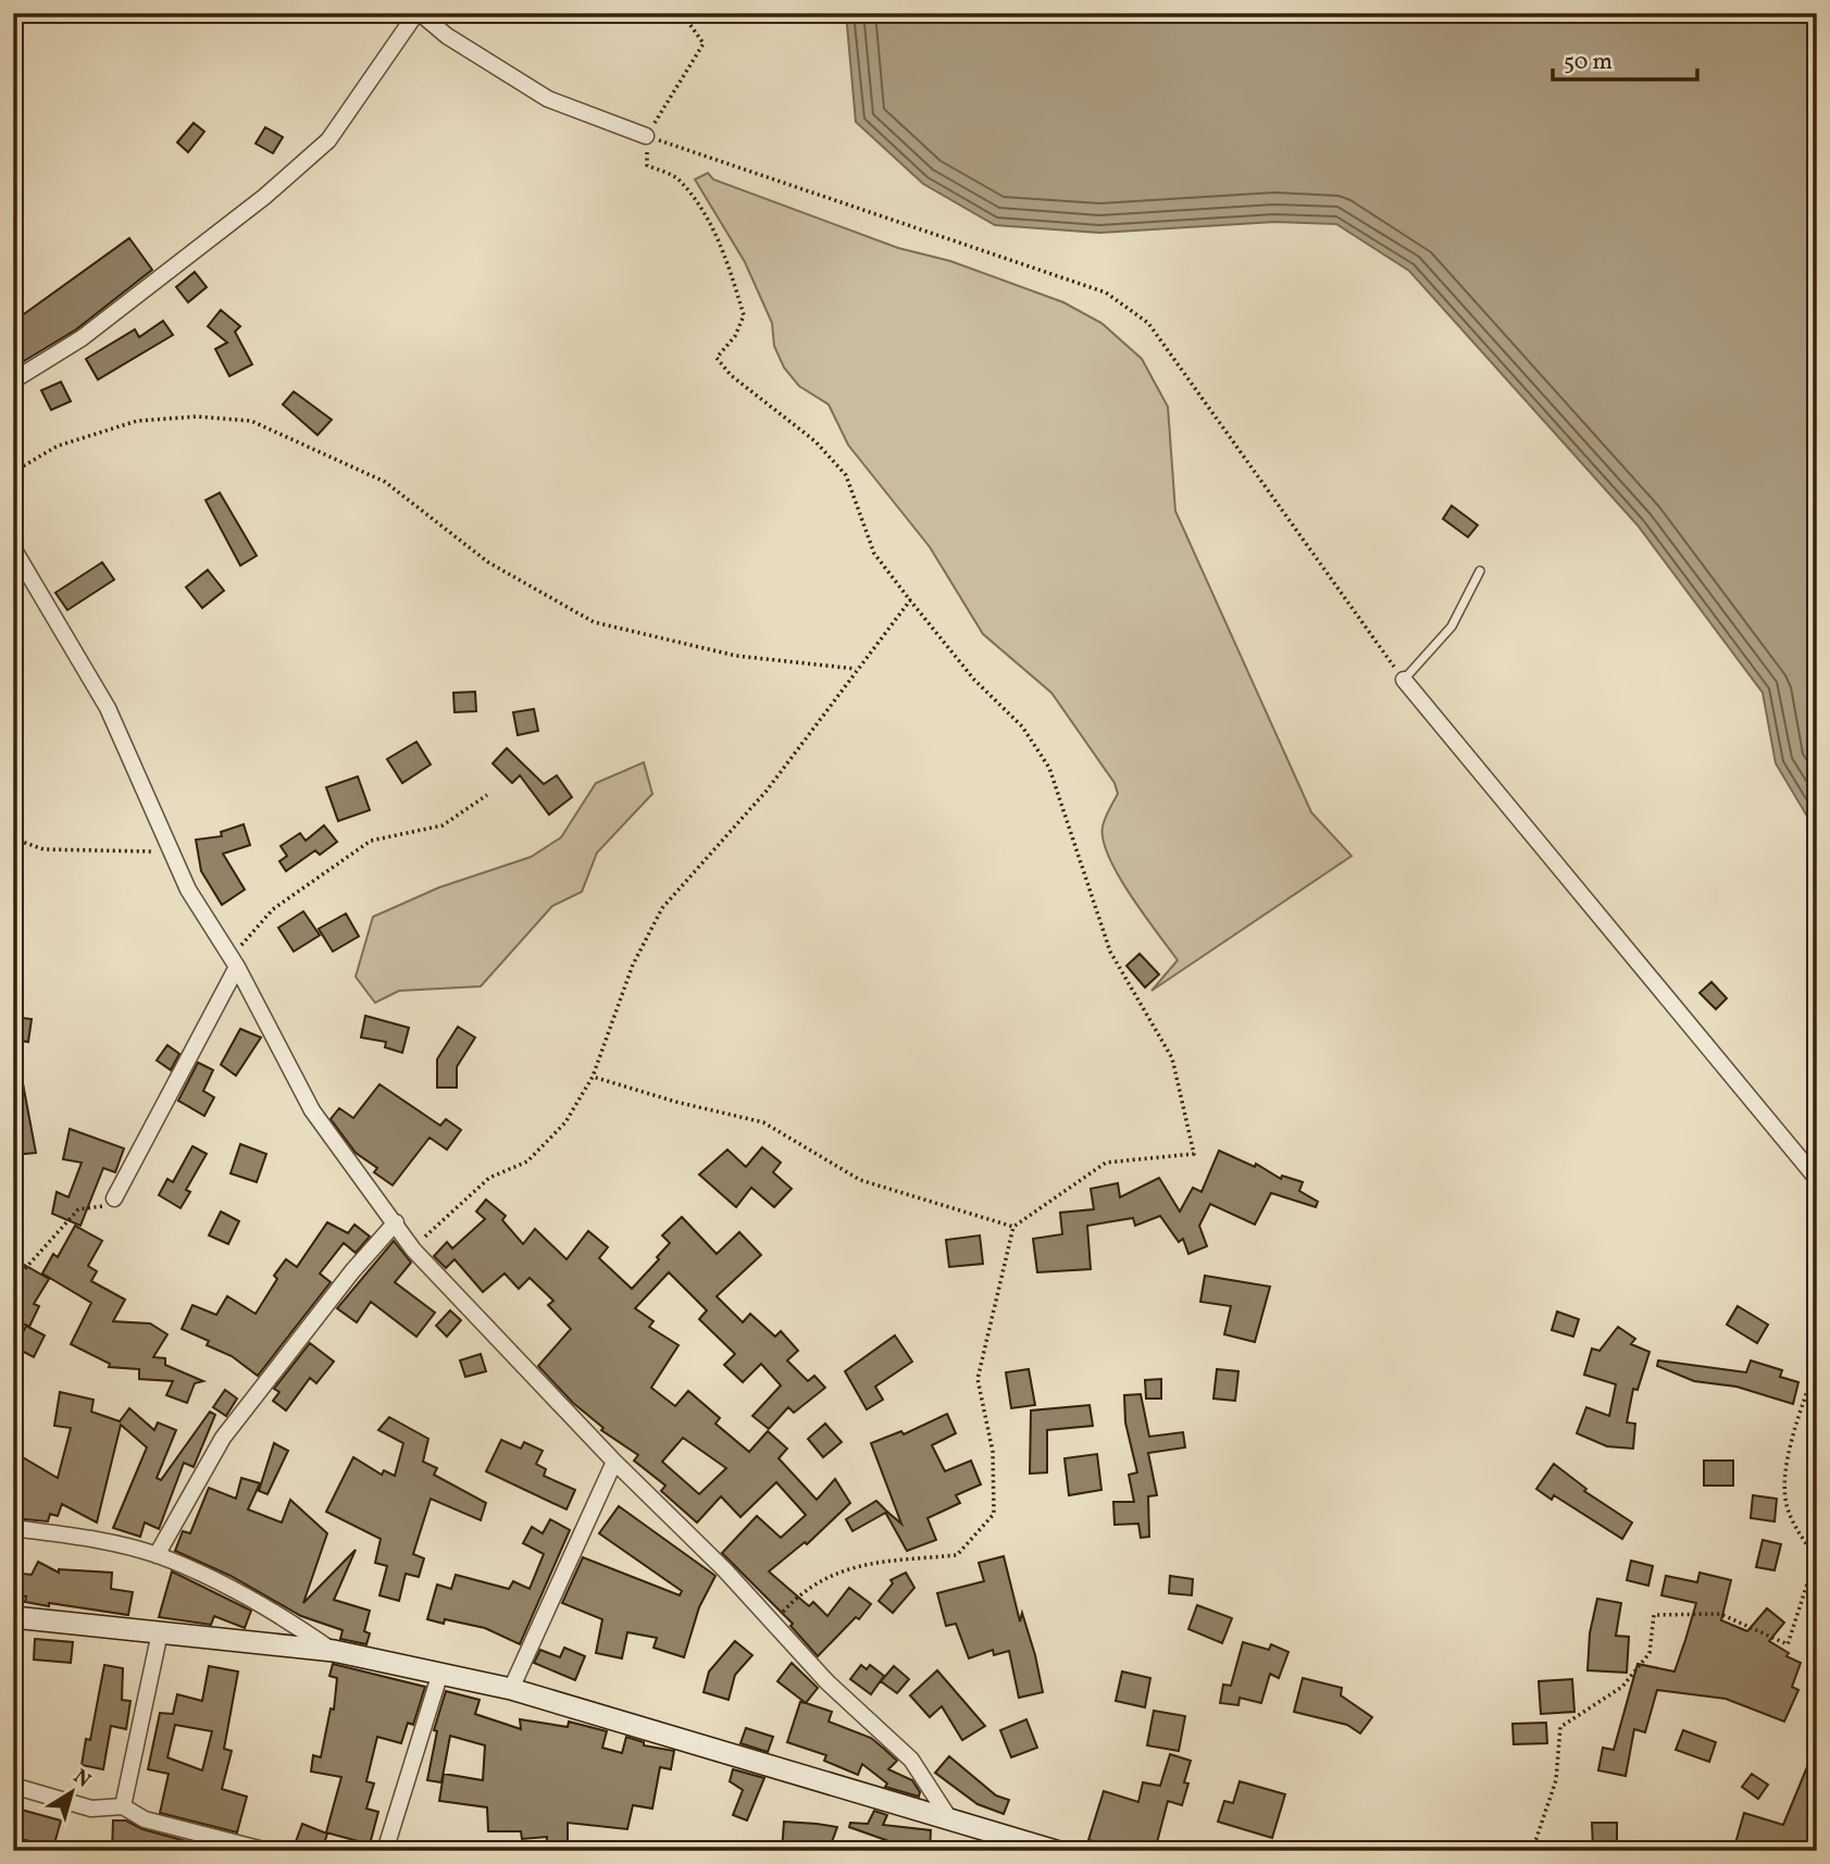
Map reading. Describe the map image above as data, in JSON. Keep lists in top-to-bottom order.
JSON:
{
  "scale_bar": "50 m",
  "north": "top right"
}
